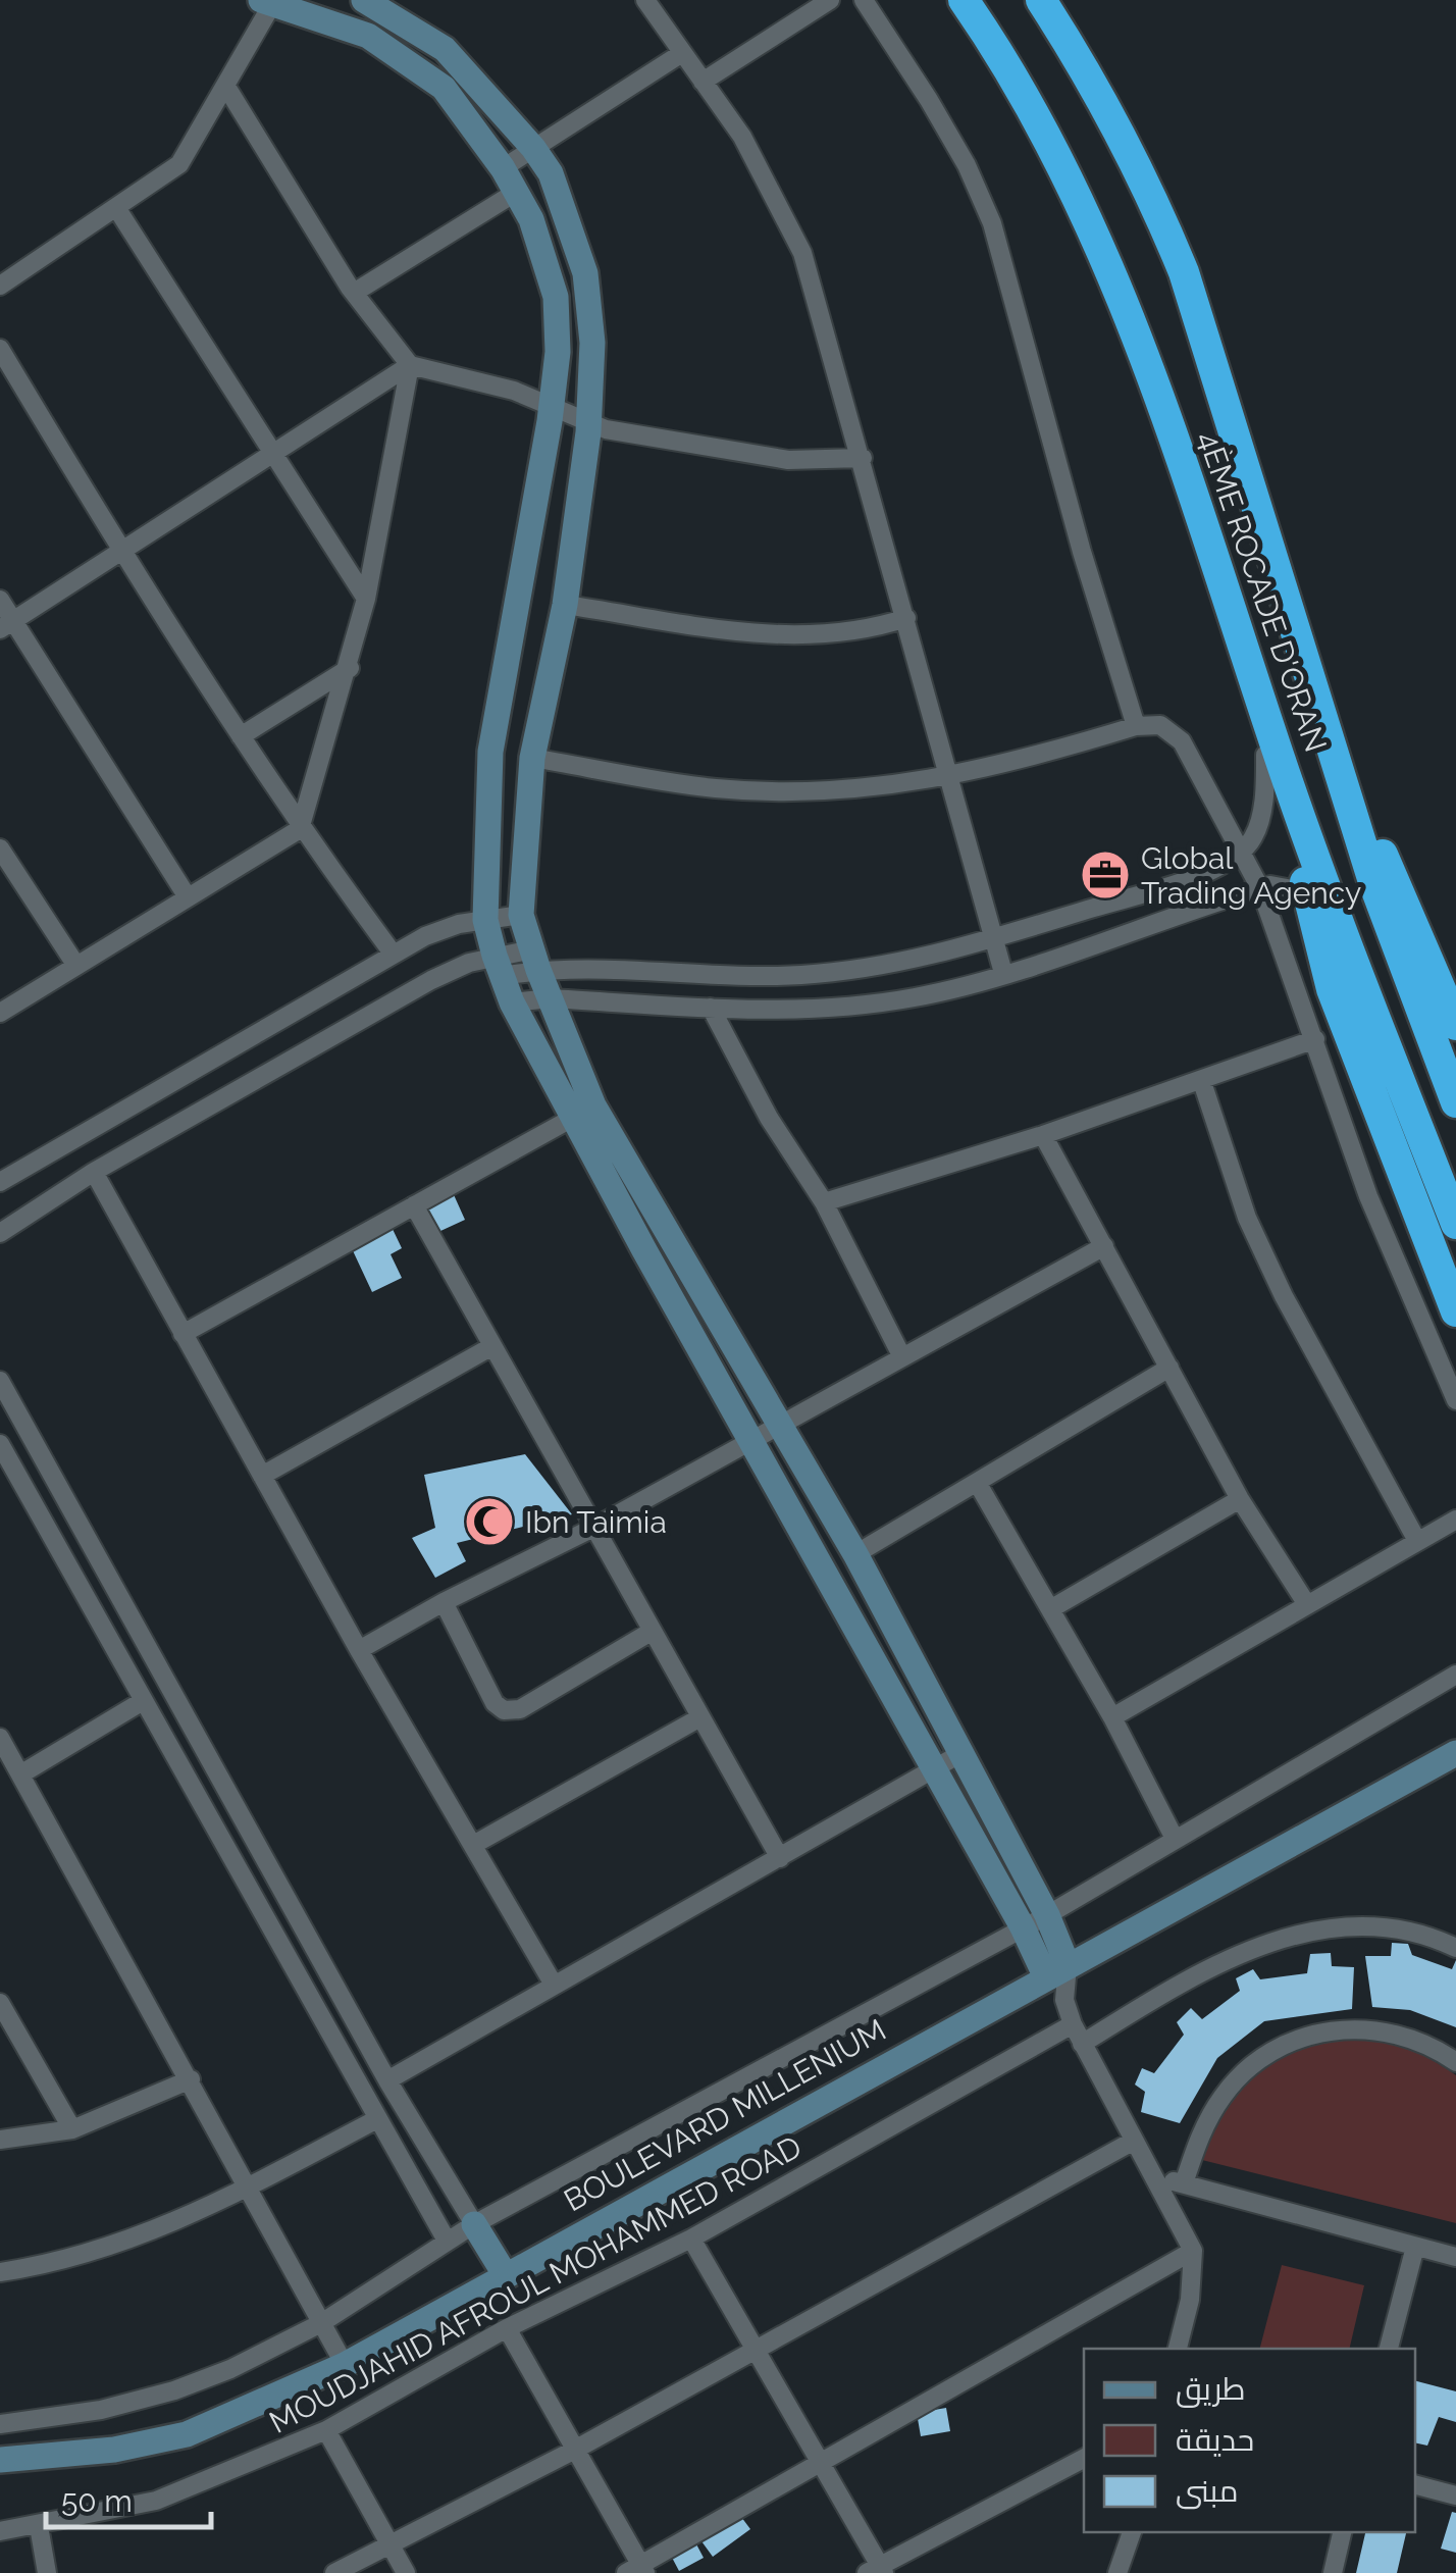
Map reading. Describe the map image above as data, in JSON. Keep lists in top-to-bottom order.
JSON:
{
  "streets": {
    "highway": ["4ÈME ROCADE D'ORAN"],
    "main road": ["BOULEVARD MILLENIUM"],
    "street": ["MOUDJAHID AFROUL MOHAMMED ROAD"]
  },
  "places": {
    "office": ["Global Trading Agency"],
    "mosque": ["Ibn Taimia"]
  },
  "legend": ["طريق", "حديقة", "مبنى"],
  "scale_bar": "50 m"
}
